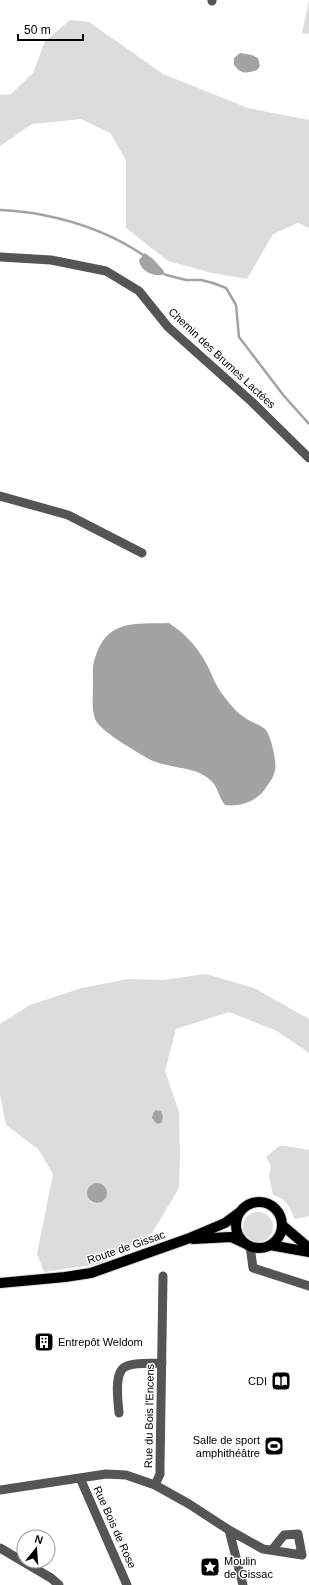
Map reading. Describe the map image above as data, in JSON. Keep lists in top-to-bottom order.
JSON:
{
  "streets": {
    "main road": ["Route de Gissac"],
    "street": ["Chemin des Brumes Lactées", "Rue du Bois l'Encens", "Rue Bois de Rose"]
  },
  "places": {
    "building": ["Entrepôt Weldom"],
    "library": ["CDI"],
    "sports": ["Salle de sport amphithéâtre"],
    "place": ["Moulin de Gissac"]
  },
  "scale_bar": "50 m",
  "north": "top"
}
